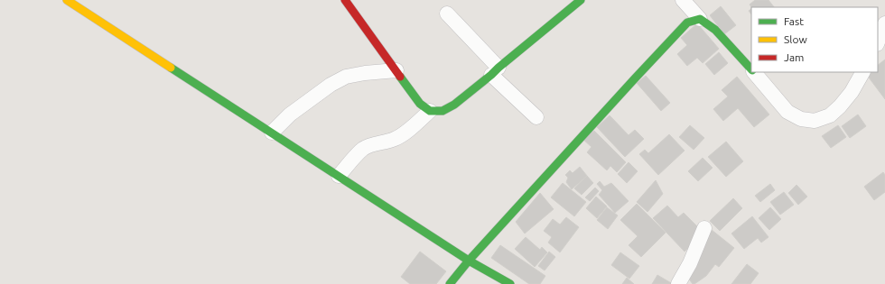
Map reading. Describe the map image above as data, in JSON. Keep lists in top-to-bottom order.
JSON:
{
  "legend": ["Fast", "Slow", "Jam"]
}
